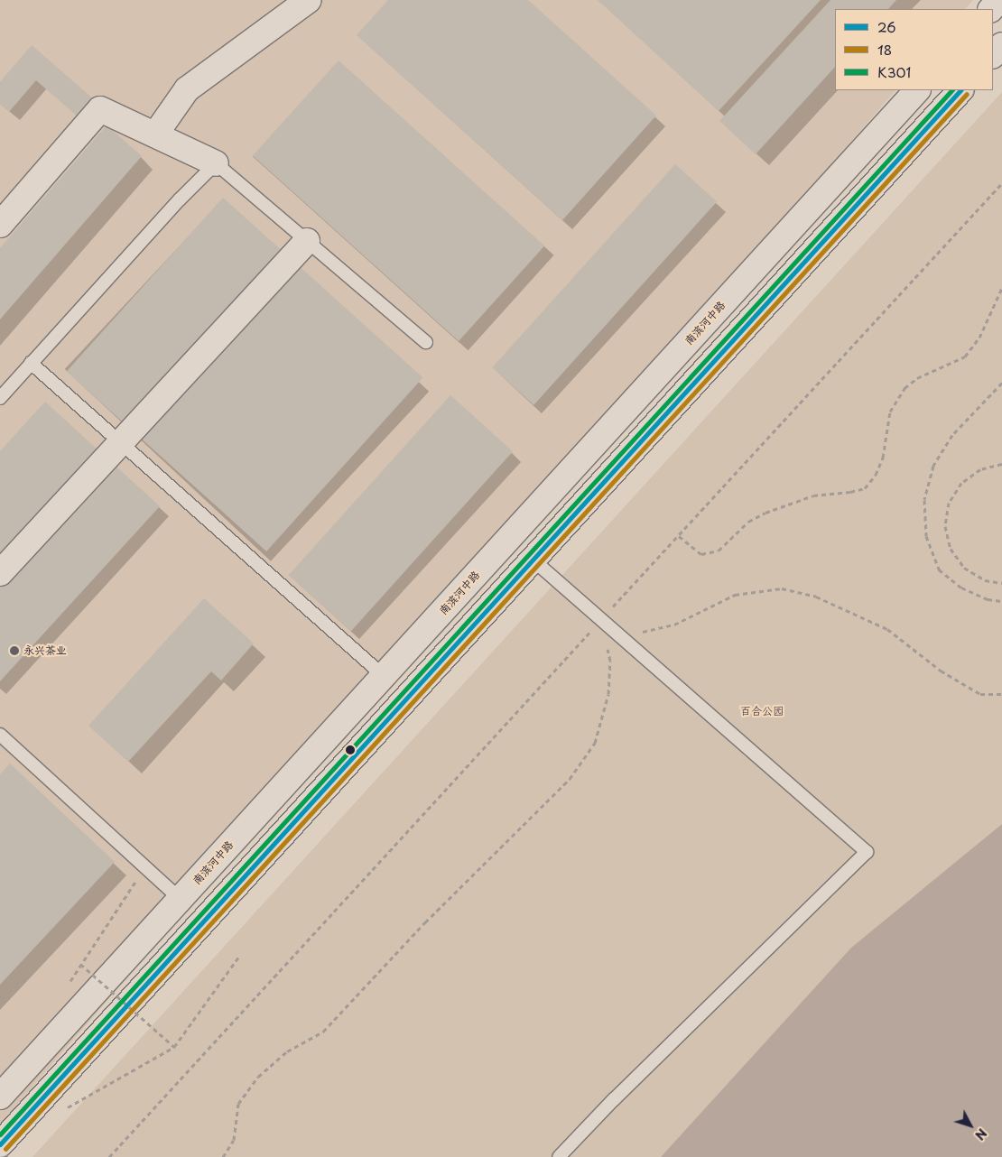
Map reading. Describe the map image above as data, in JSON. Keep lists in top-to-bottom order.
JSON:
{
  "streets": {
    "main road": ["南滨河中路"]
  },
  "parks": ["百合公园"],
  "places": ["永兴茶业"],
  "lines": ["transit line 26", "transit line K301", "transit line 18"],
  "legend": ["26", "18", "K301"],
  "north": "bottom right"
}
